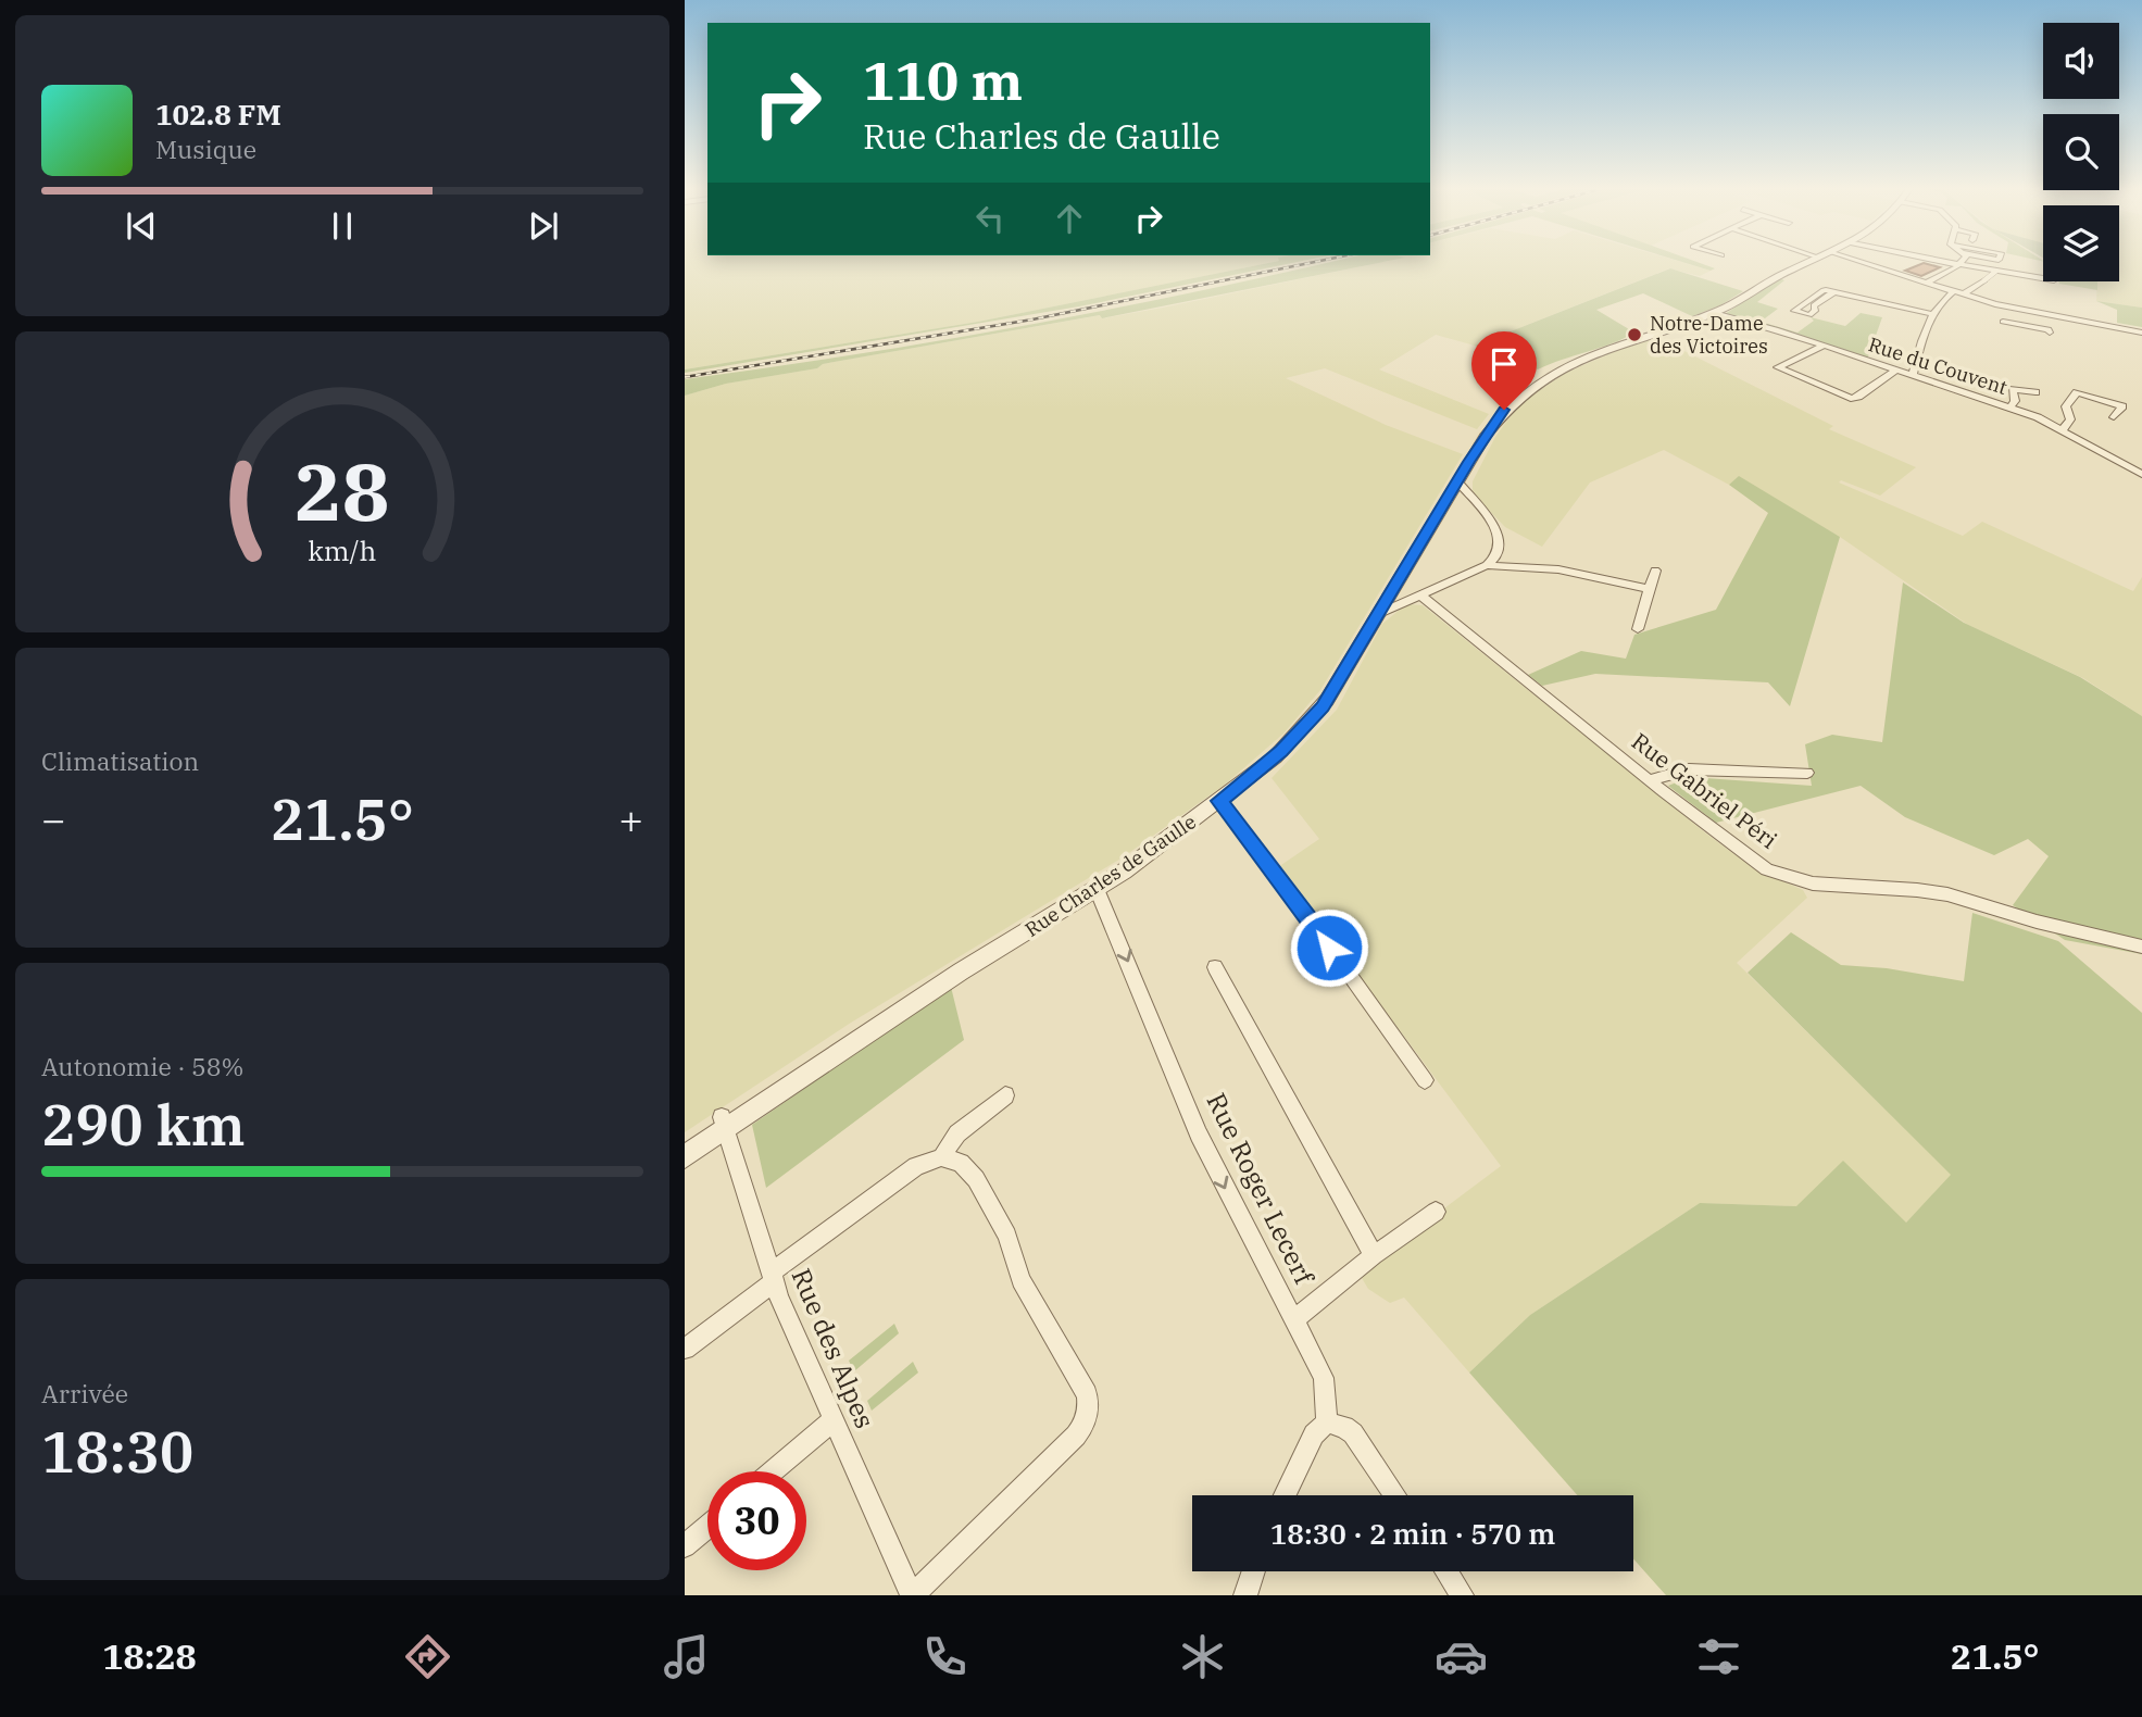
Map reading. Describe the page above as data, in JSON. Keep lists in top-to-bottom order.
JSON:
{
  "streets": {
    "street": [
      "Rue du Couvent",
      "Rue Gabriel Péri",
      "Rue Charles de Gaulle",
      "Rue Roger Lecerf",
      "Rue des Alpes"
    ]
  },
  "crossings": [
    ["Rue du Couvent", "Rue Charles de Gaulle"],
    ["Rue Charles de Gaulle", "Rue Roger Lecerf"],
    ["Rue Charles de Gaulle", "Rue des Alpes"]
  ],
  "places": ["Notre-Dame des Victoires"],
  "page": {
    "turn": ["110 m", "Rue Charles de Gaulle"],
    "song": ["102.8 FM", "Musique"],
    "tile": [
      "Climatisation",
      ["Autonomie · 58%", "290 km"],
      ["Arrivée", "18:30"]
    ],
    "heat": ["−", "21.5°", "+"],
    "limit": "30",
    "trip": "18:30 · 2 min · 570 m",
    "tabs": ["18:28", "21.5°"],
    "gauge": ["28", "km/h"]
  }
}
